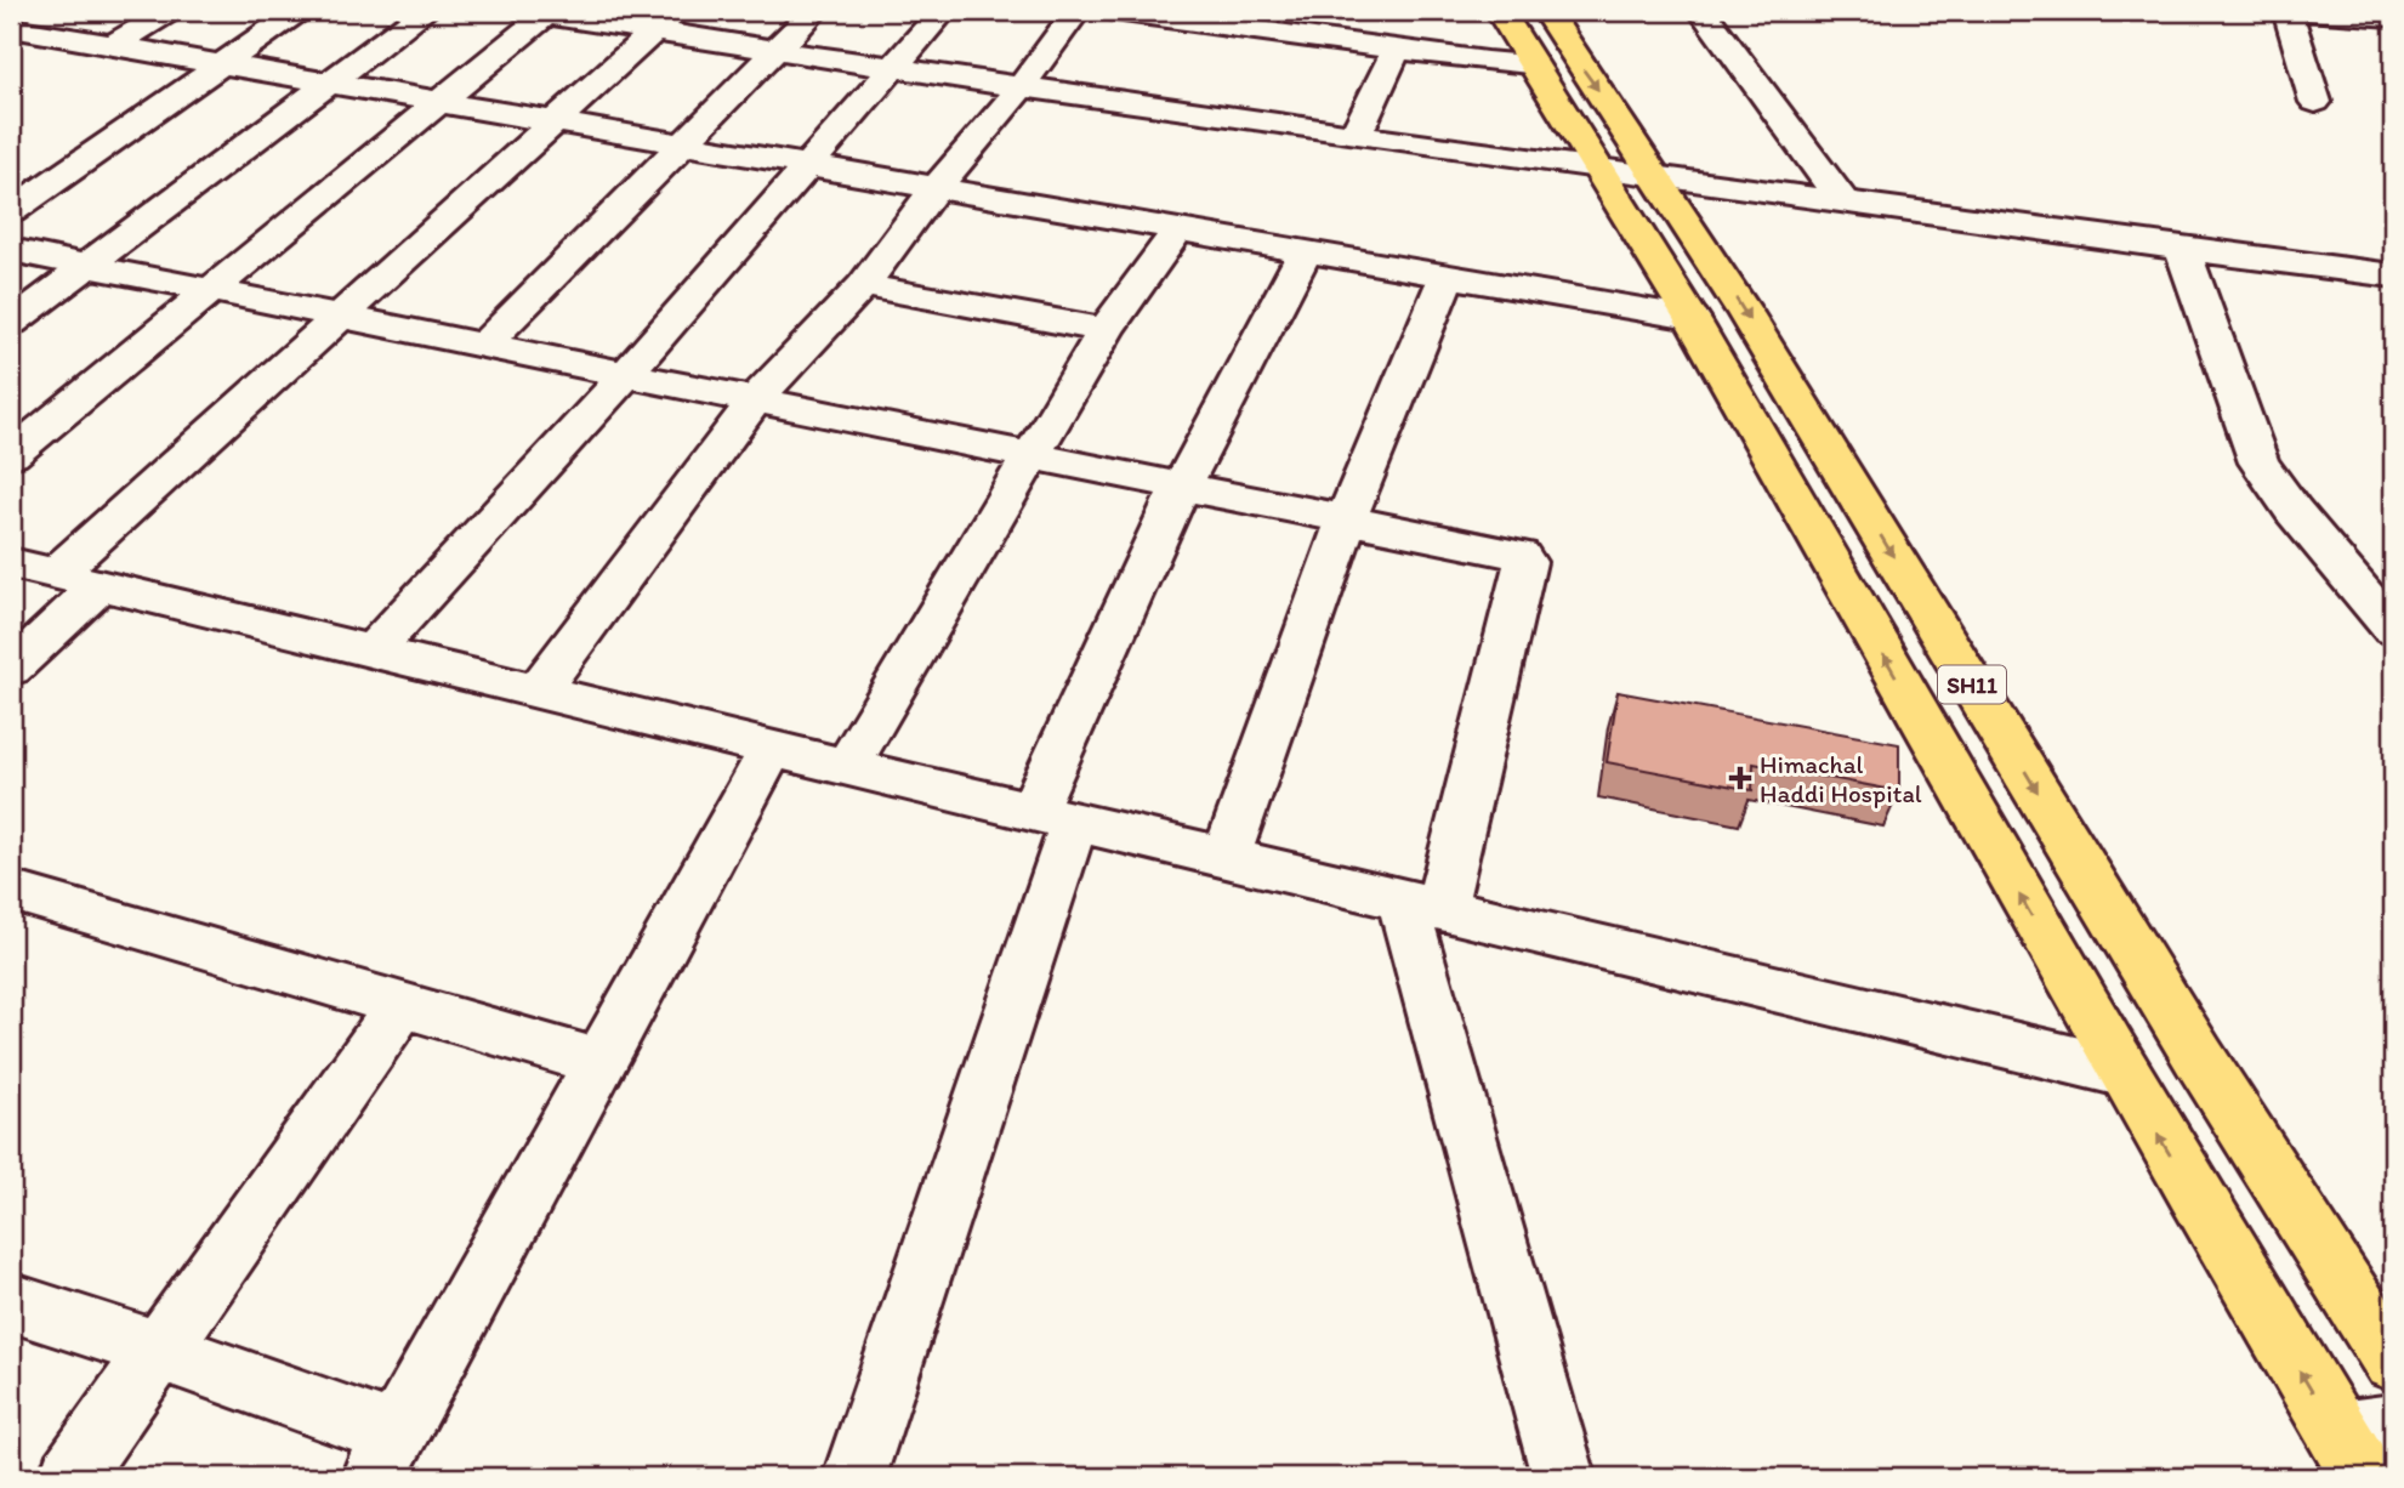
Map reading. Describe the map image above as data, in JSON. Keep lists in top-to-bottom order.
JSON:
{
  "streets": {
    "main road": ["SH11"]
  },
  "places": {
    "health": ["Himachal Haddi Hospital"]
  }
}
